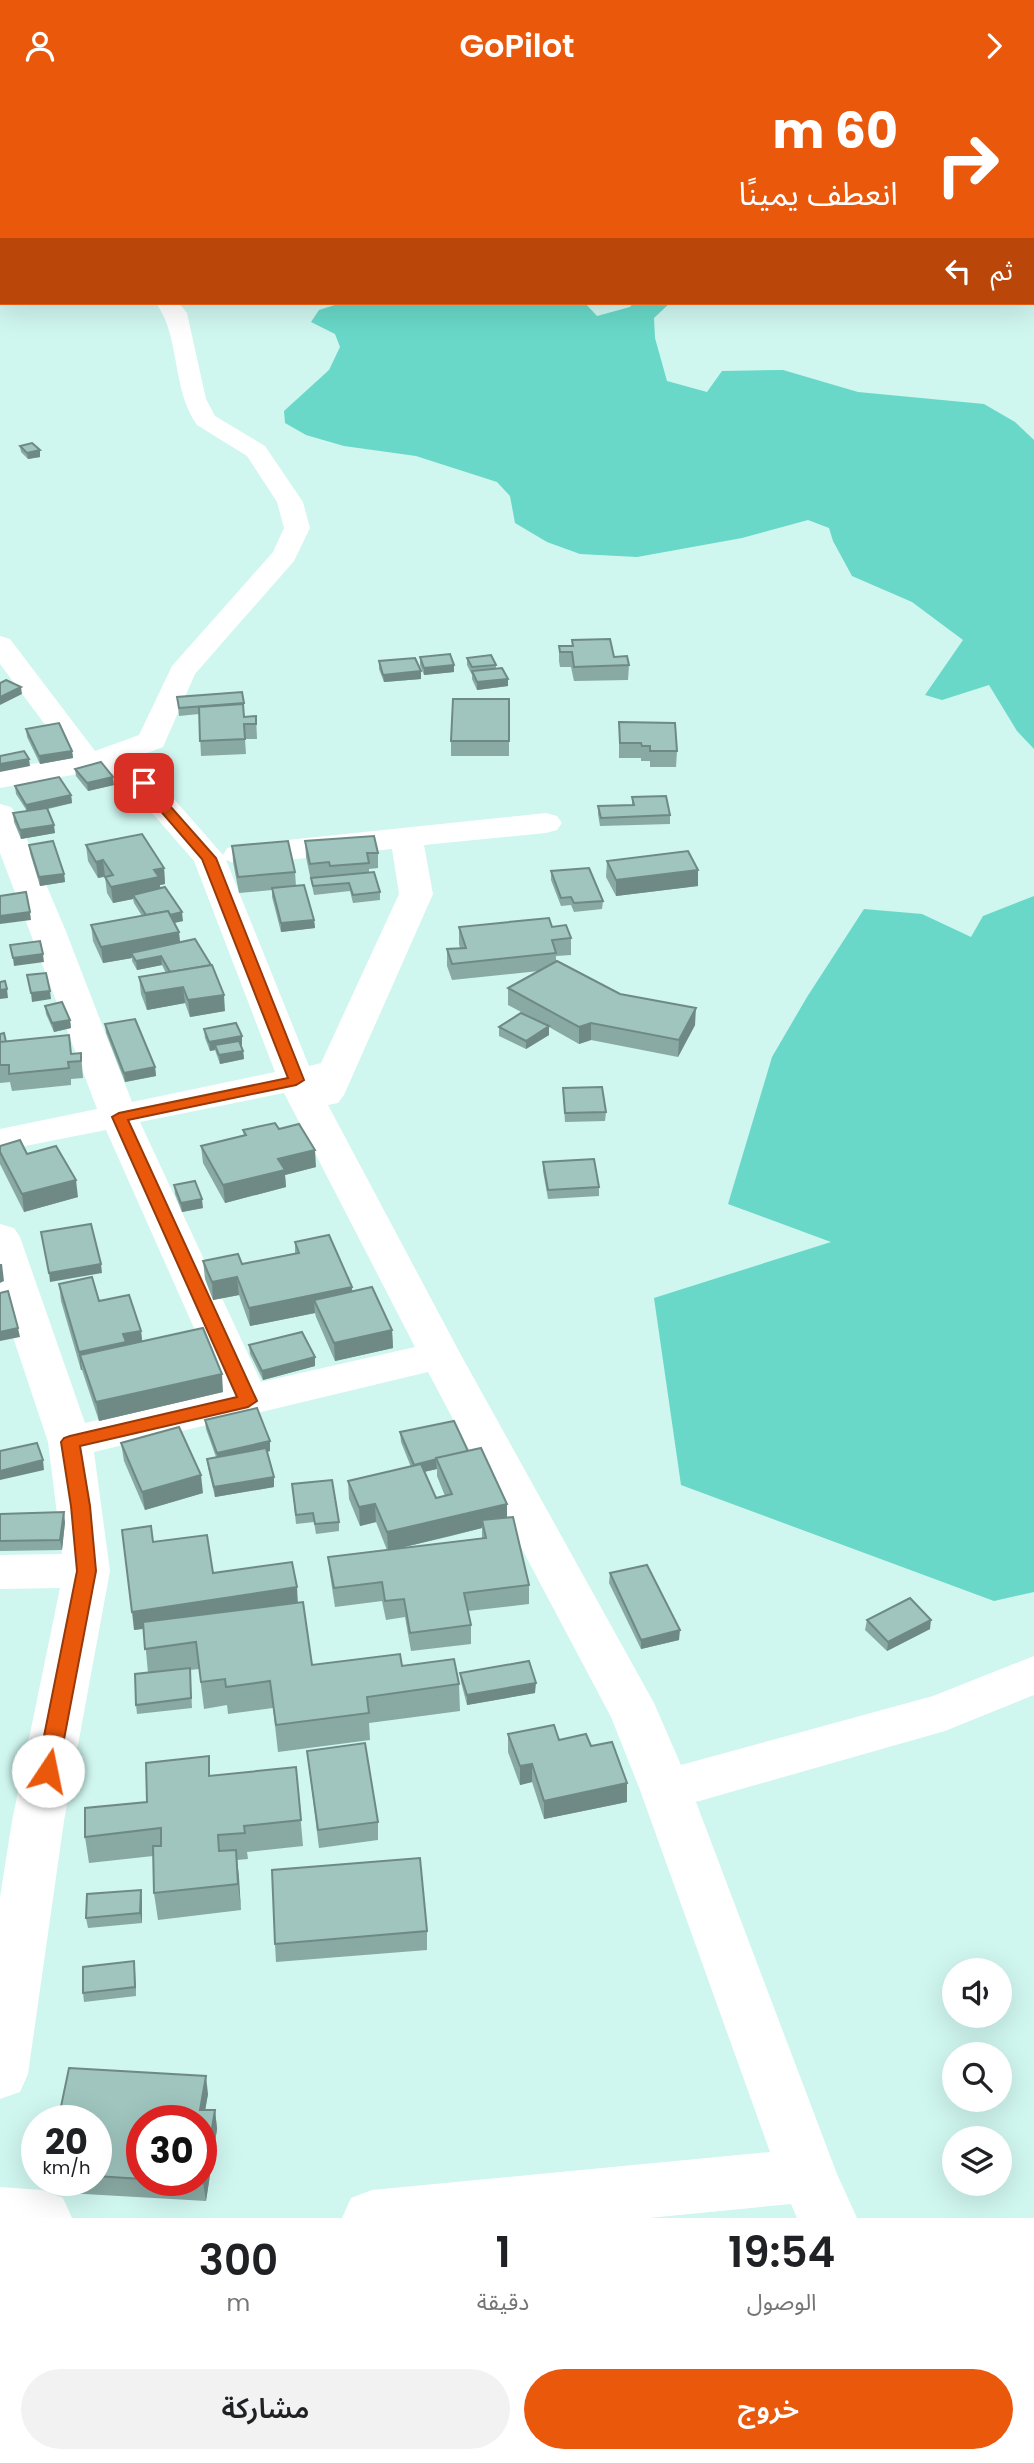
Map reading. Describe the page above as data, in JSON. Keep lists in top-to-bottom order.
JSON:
{
  "page": {
    "header": "GoPilot",
    "turn": ["60 m", "انعطف يمينًا"],
    "then": "ثم",
    "speed": "20 km/h",
    "limit": "30",
    "eta": [
      "19:54",
      "الوصول",
      "1",
      "دقيقة",
      "300",
      "m"
    ],
    "buttons": ["خروج", "مشاركة"]
  }
}
